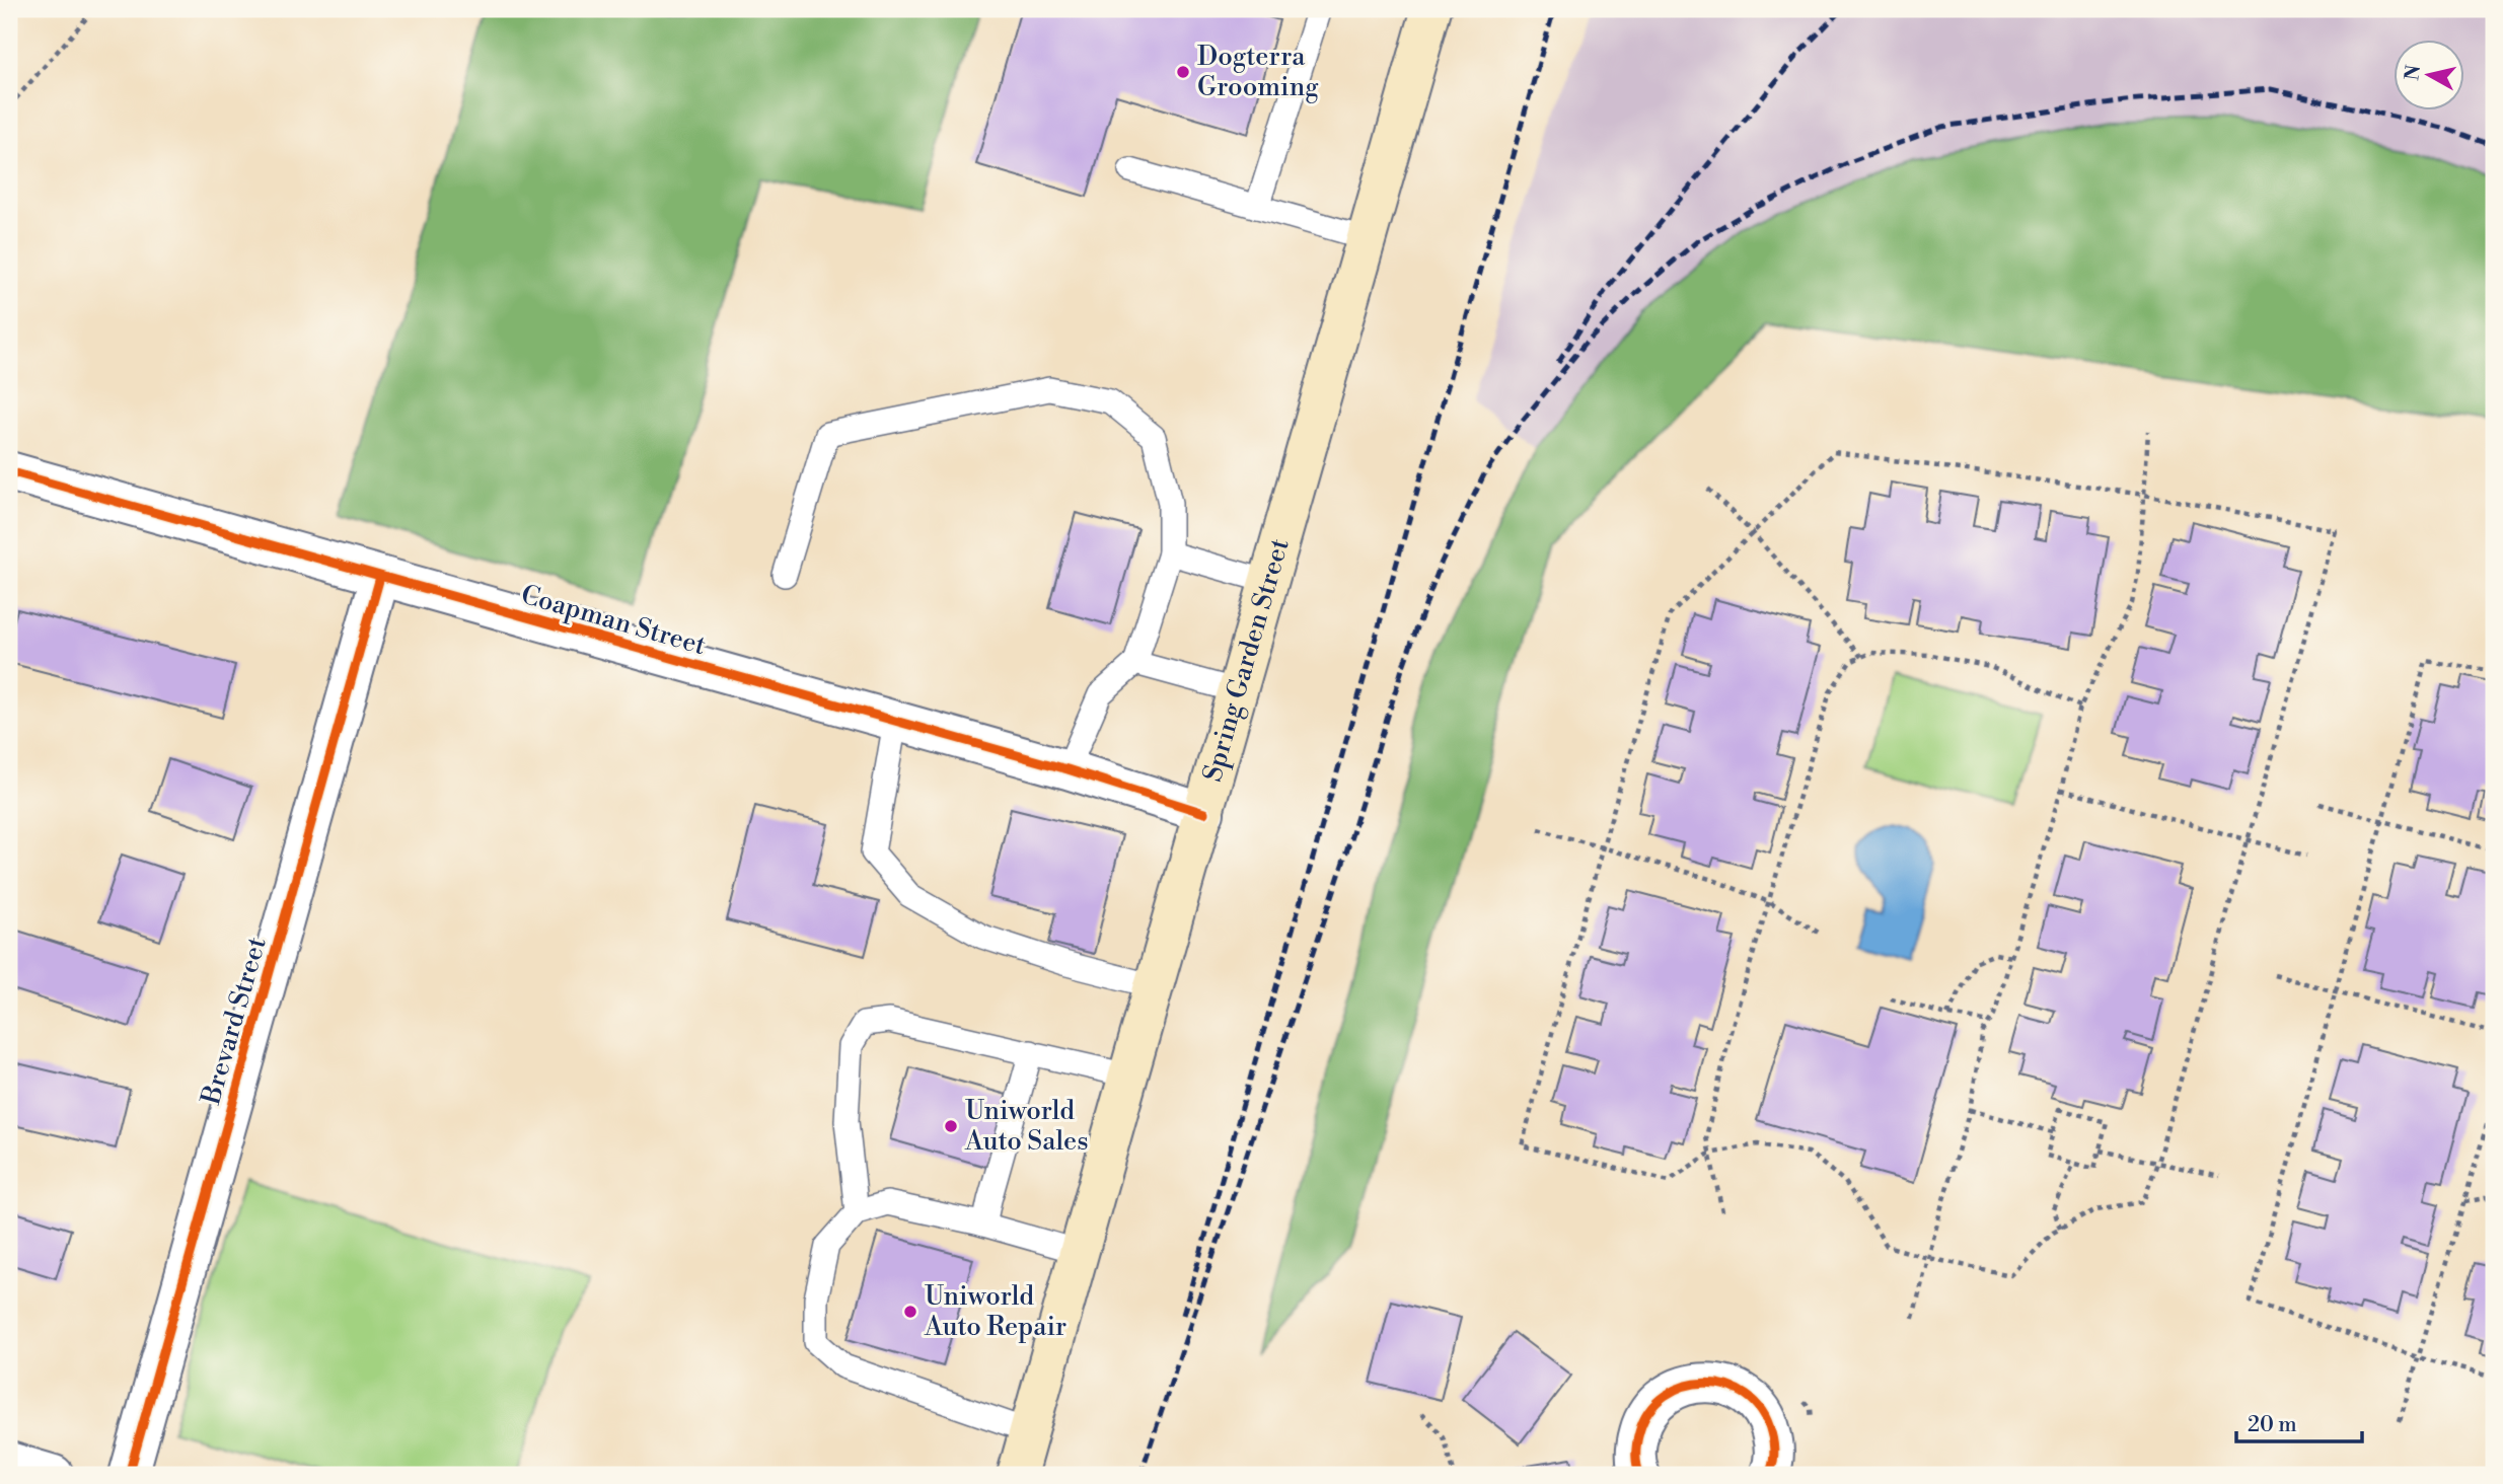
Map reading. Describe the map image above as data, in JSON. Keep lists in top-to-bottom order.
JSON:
{
  "streets": {
    "main road": ["Spring Garden Street"],
    "street": ["Coapman Street", "Brevard Street"]
  },
  "crossings": [
    ["Coapman Street", "Spring Garden Street"],
    ["Coapman Street", "Brevard Street"]
  ],
  "places": ["Dogterra Grooming", "Uniworld Auto Sales", "Uniworld Auto Repair"],
  "scale_bar": "20 m",
  "north": "left"
}
